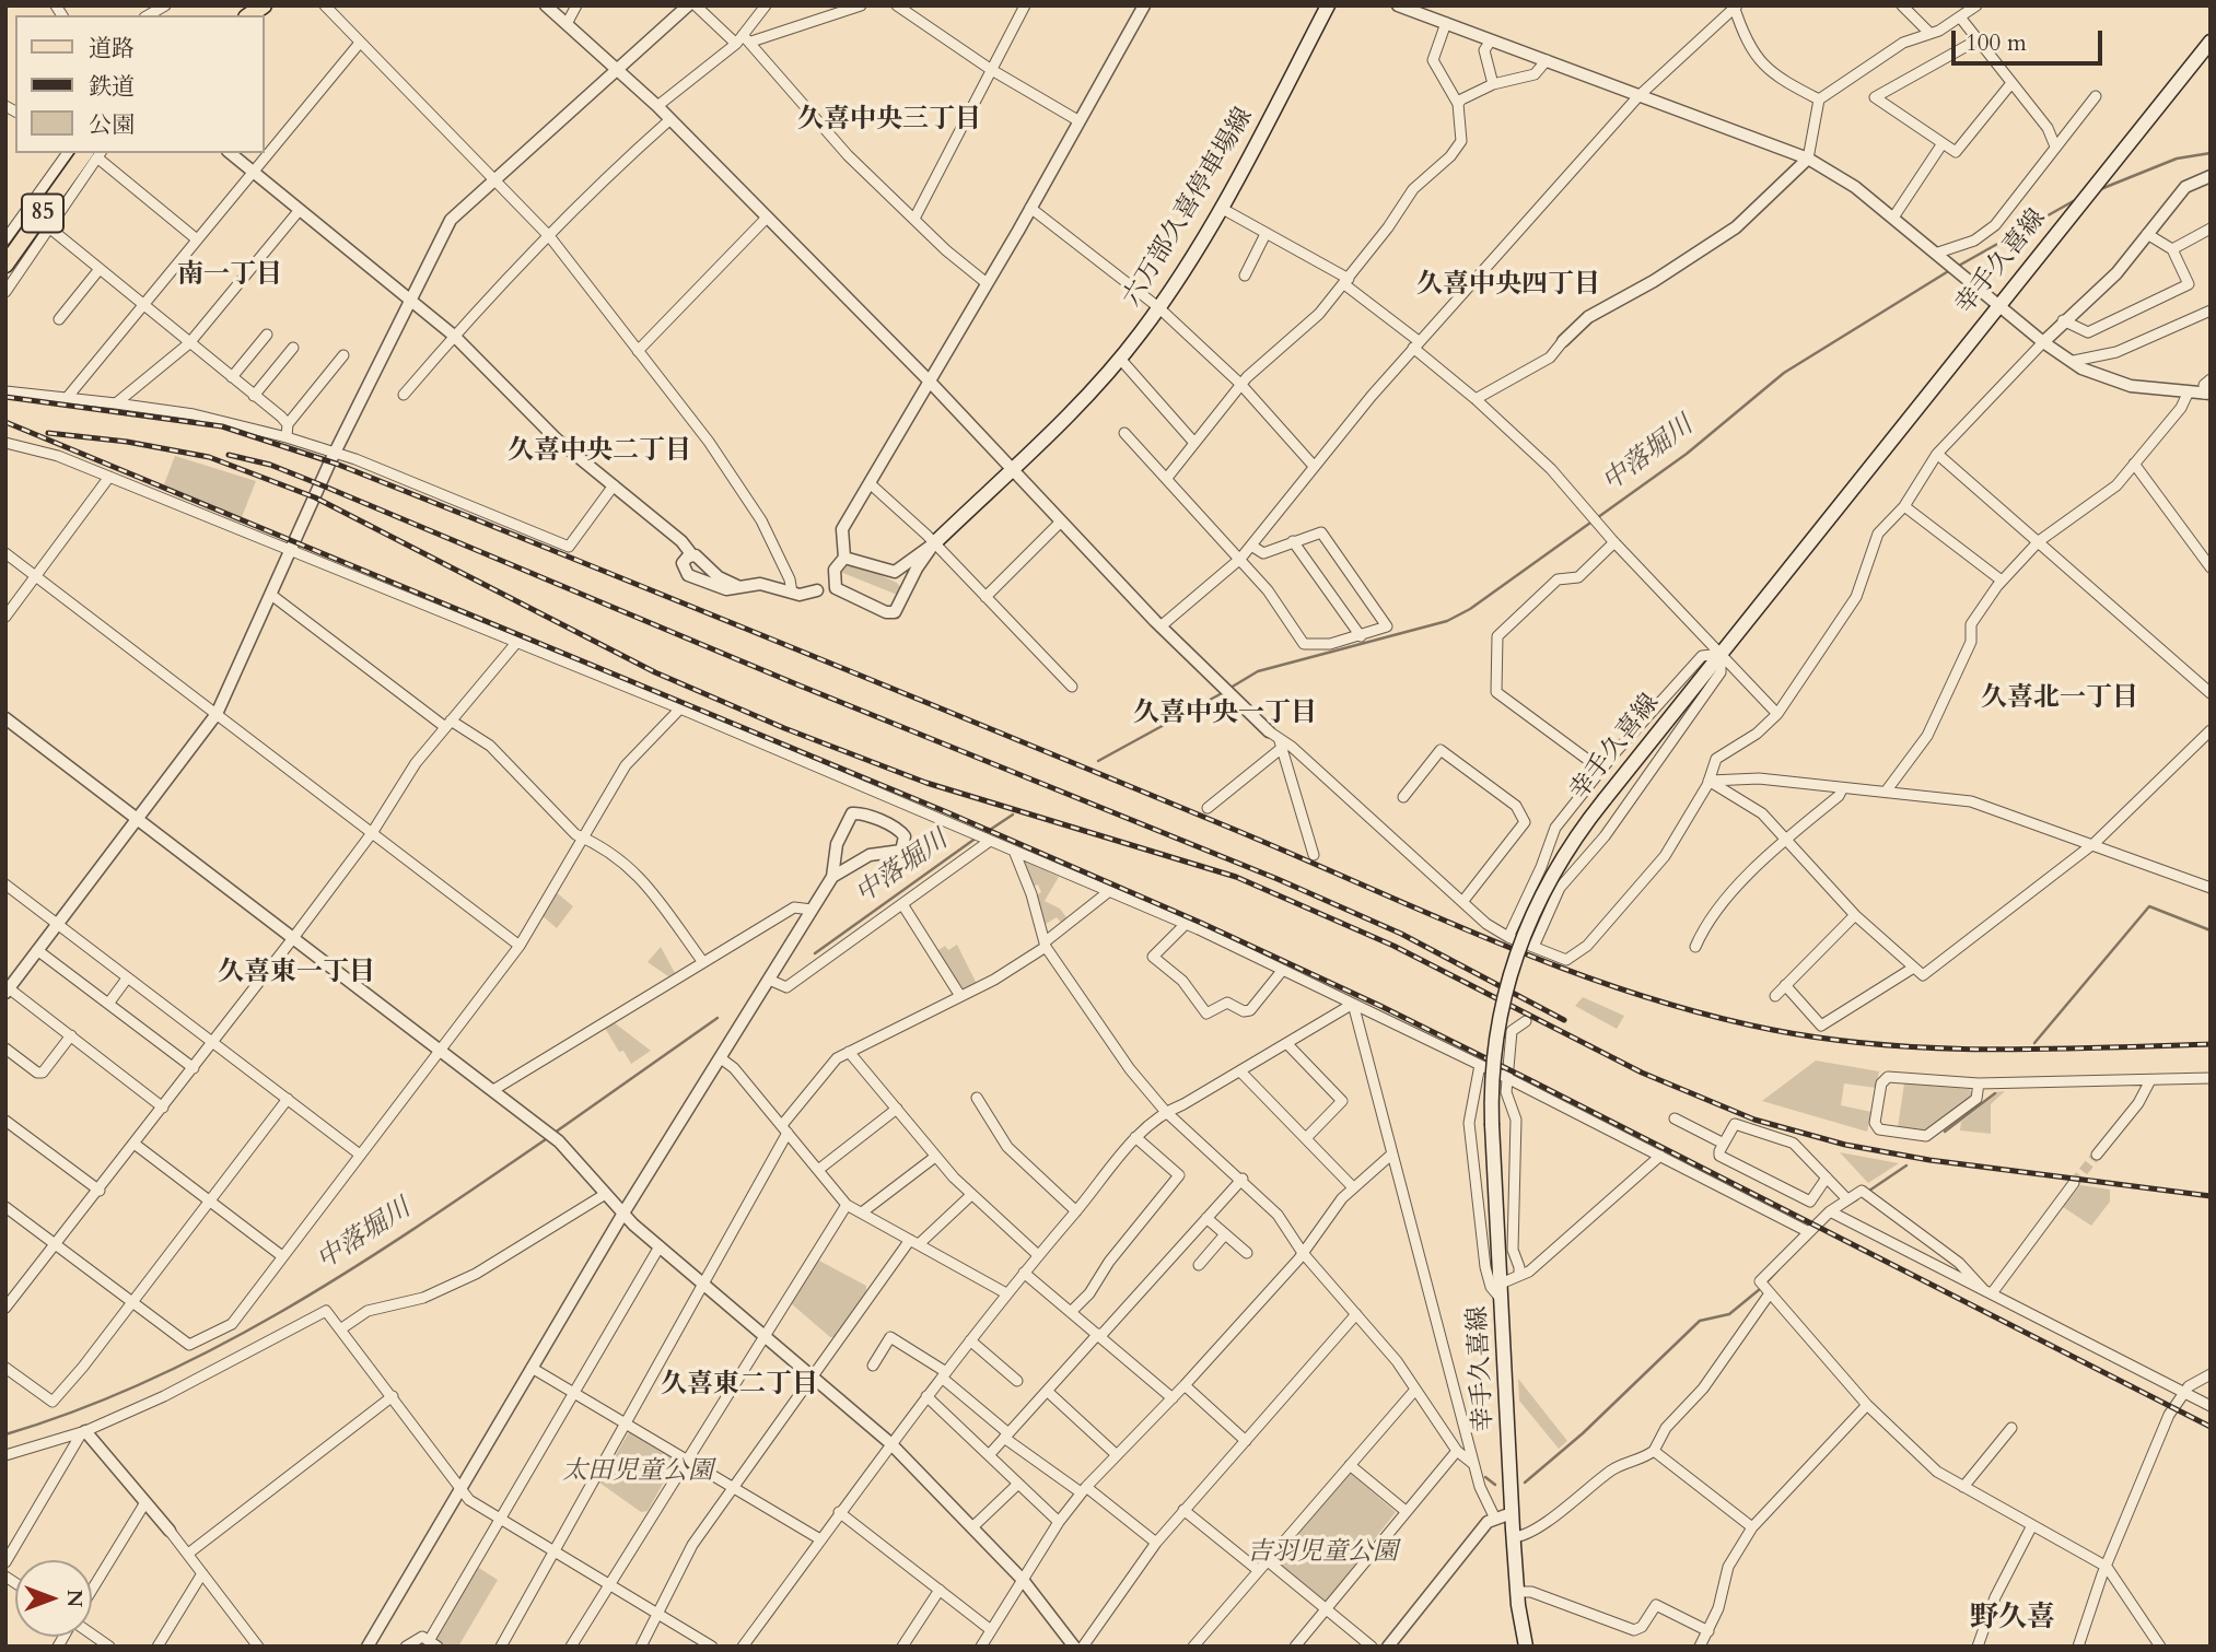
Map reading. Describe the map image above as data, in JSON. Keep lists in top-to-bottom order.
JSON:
{
  "streets": {
    "main road": ["六万部久喜停車場線", "85", "幸手久喜線"]
  },
  "districts": [
    "久喜中央三丁目",
    "南一丁目",
    "久喜中央四丁目",
    "久喜中央二丁目",
    "久喜北一丁目",
    "久喜中央一丁目",
    "久喜東一丁目",
    "久喜東二丁目",
    "野久喜"
  ],
  "water": ["中落堀川"],
  "parks": ["太田児童公園", "吉羽児童公園"],
  "legend": ["道路", "鉄道", "公園"],
  "scale_bar": "100 m",
  "north": "right"
}
